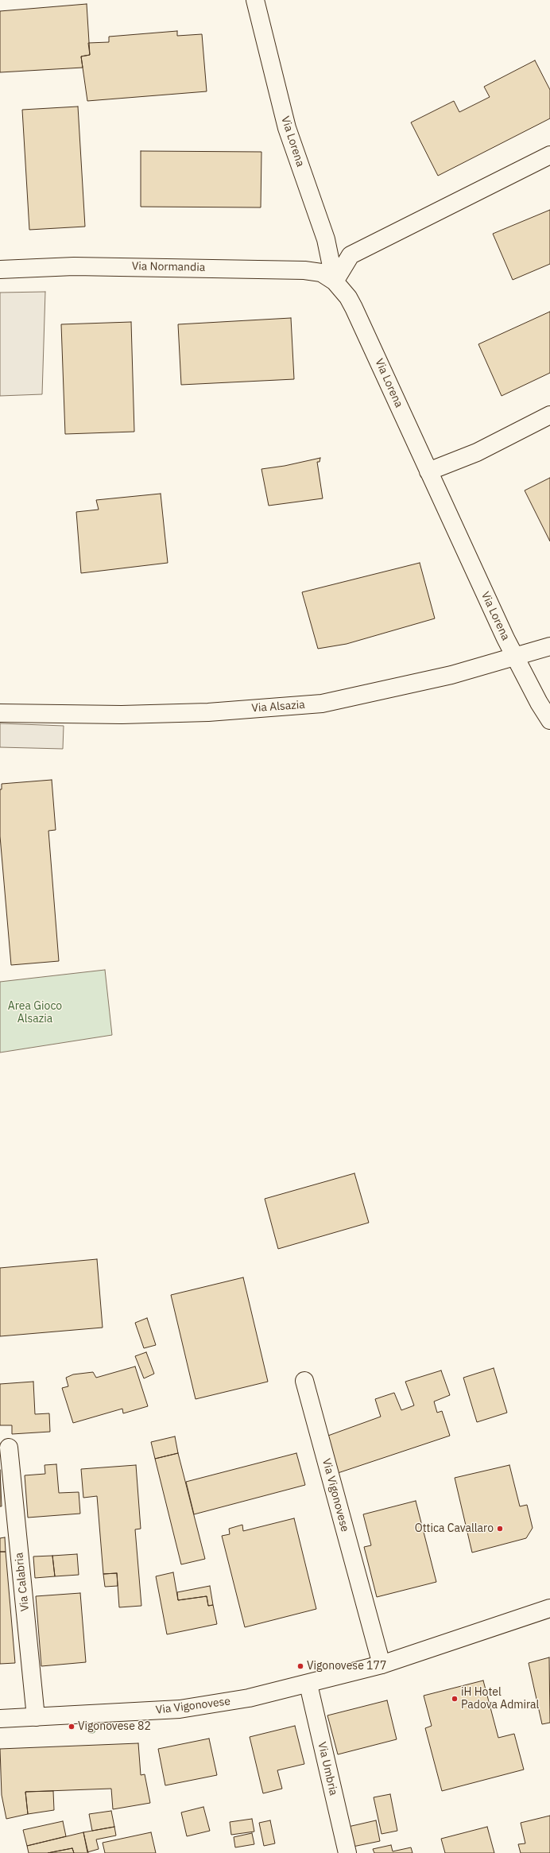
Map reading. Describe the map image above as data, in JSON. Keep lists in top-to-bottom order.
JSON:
{
  "streets": {
    "street": [
      "Via Lorena",
      "Via Normandia",
      "Via Alsazia",
      "Via Vigonovese",
      "Via Calabria",
      "Via Umbria"
    ]
  },
  "crossings": [
    ["Via Lorena", "Via Normandia"],
    ["Via Lorena", "Via Alsazia"],
    ["Via Vigonovese", "Via Calabria"],
    ["Via Vigonovese", "Via Umbria"]
  ],
  "parks": ["Area Gioco Alsazia"],
  "places": [
    "Ottica Cavallaro",
    "Vigonovese 177",
    "iH Hotel Padova Admiral",
    "Vigonovese 82"
  ]
}
